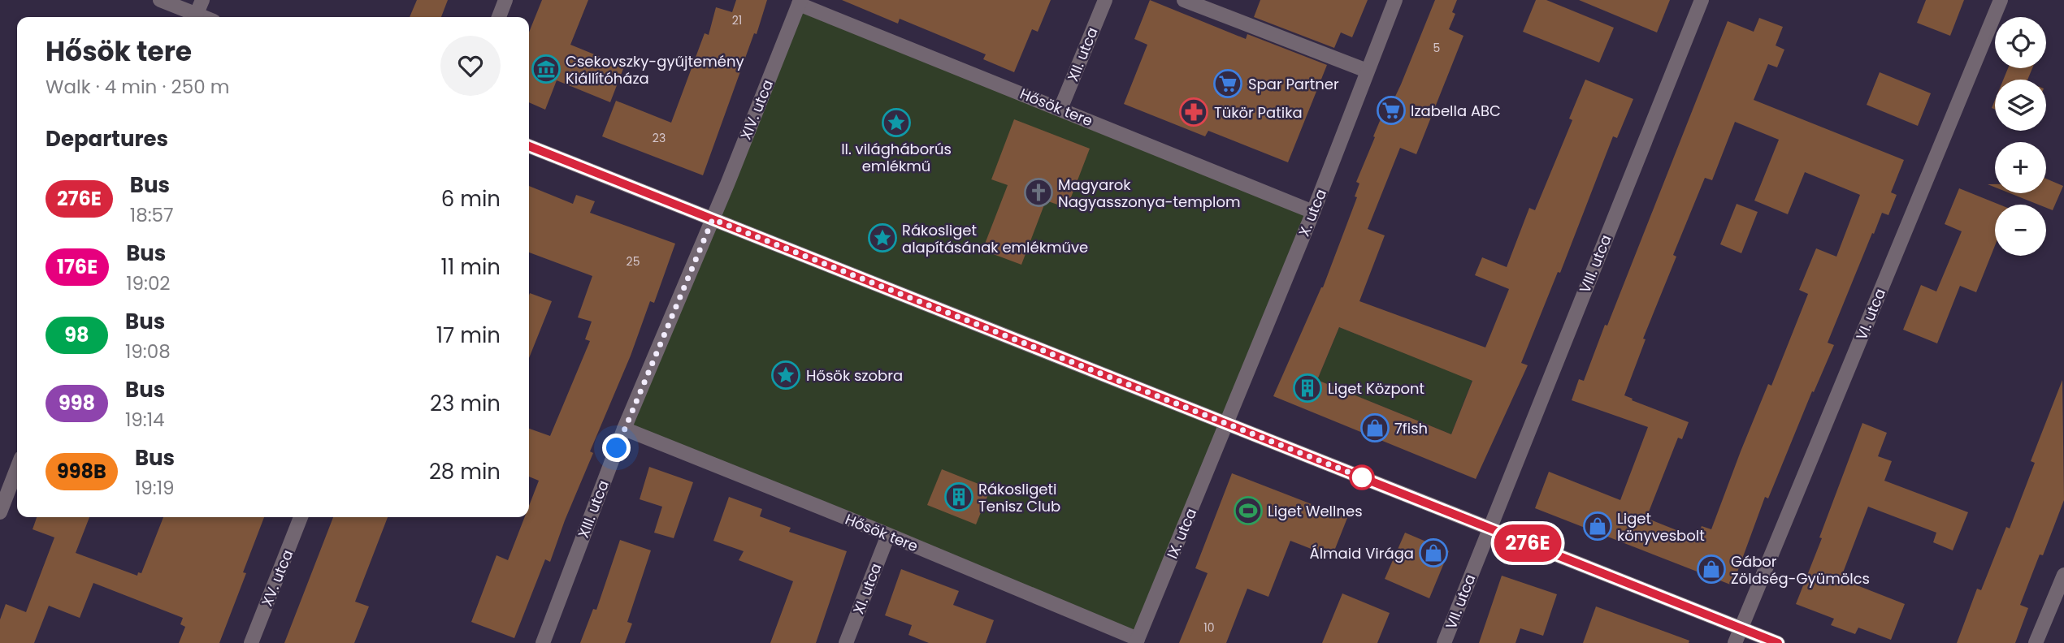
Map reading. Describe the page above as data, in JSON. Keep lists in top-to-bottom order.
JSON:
{
  "streets": {
    "street": [
      "XII. utca",
      "Hősök tere",
      "XIV. utca",
      "X. utca",
      "VIII. utca",
      "VI. utca",
      "XIII. utca",
      "IX. utca",
      "XV. utca",
      "XI. utca",
      "VII. utca"
    ]
  },
  "crossings": [
    ["XII. utca", "Hősök tere"],
    ["Hősök tere", "XIV. utca"],
    ["Hősök tere", "X. utca"],
    ["Hősök tere", "XIII. utca"],
    ["Hősök tere", "IX. utca"],
    ["Hősök tere", "XI. utca"],
    ["XIV. utca", "XIII. utca"],
    ["X. utca", "IX. utca"],
    ["VIII. utca", "VII. utca"]
  ],
  "places": {
    "museum": ["Csekovszky-gyűjtemény Kiállítóháza"],
    "supermarket": ["Spar Partner", "Izabella ABC"],
    "pharmacy": ["Tükör Patika"],
    "place": ["II. világháborús emlékmű", "Rákosliget alapításának emlékműve", "Hősök szobra"],
    "church": ["Magyarok Nagyasszonya-templom"],
    "building": ["Liget Központ", "Rákosligeti Tenisz Club"],
    "shop": [
      "7fish",
      "Liget könyvesbolt",
      "Álmaid Virága",
      "Gábor Zöldség-Gyümölcs"
    ],
    "sports": ["Liget Wellnes"]
  },
  "lines": ["bus line 276E"],
  "house_numbers": [
    "21",
    "5",
    "23",
    "25",
    "10"
  ],
  "page": {
    "on_map": "276E",
    "map_buttons": ["+", "−"],
    "heading": [
      ["Hősök tere", "Walk · 4 min · 250 m"],
      "Departures"
    ],
    "list": [
      {
        "mark": "276E",
        "name": "Bus",
        "note": "18:57",
        "value": "6 min"
      },
      {
        "mark": "176E",
        "name": "Bus",
        "note": "19:02",
        "value": "11 min"
      },
      {
        "mark": "98",
        "name": "Bus",
        "note": "19:08",
        "value": "17 min"
      },
      {
        "mark": "998",
        "name": "Bus",
        "note": "19:14",
        "value": "23 min"
      },
      {
        "mark": "998B",
        "name": "Bus",
        "note": "19:19",
        "value": "28 min"
      }
    ]
  }
}
